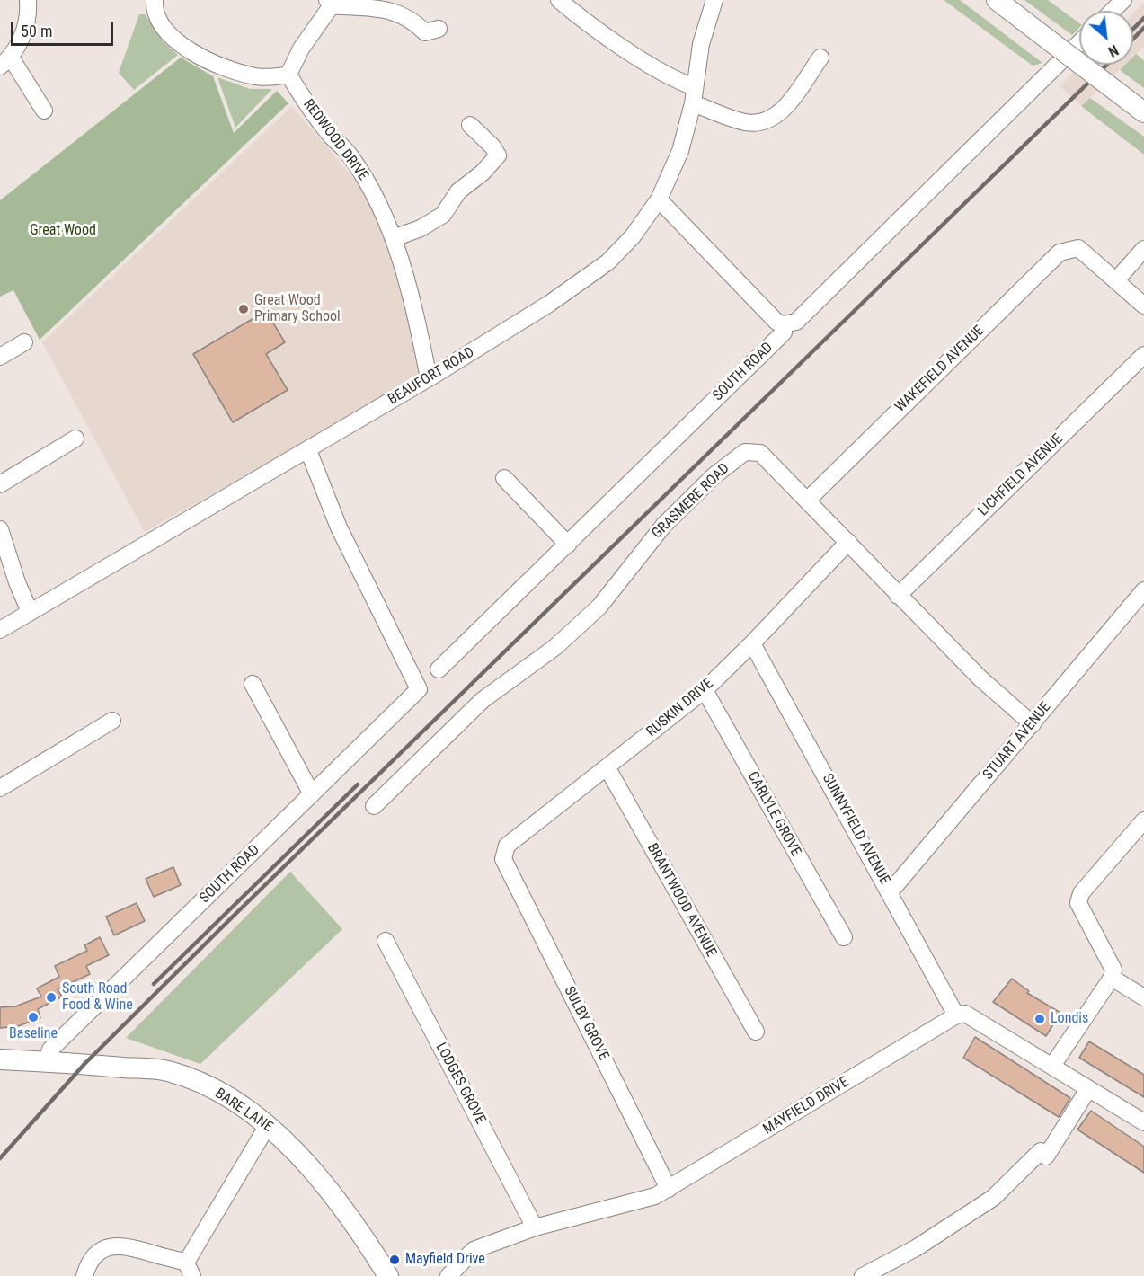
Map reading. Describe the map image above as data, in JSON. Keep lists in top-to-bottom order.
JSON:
{
  "streets": {
    "main road": ["BARE LANE"],
    "street": [
      "REDWOOD DRIVE",
      "WAKEFIELD AVENUE",
      "SOUTH ROAD",
      "BEAUFORT ROAD",
      "LICHFIELD AVENUE",
      "GRASMERE ROAD",
      "RUSKIN DRIVE",
      "STUART AVENUE",
      "CARLYLE GROVE",
      "SUNNYFIELD AVENUE",
      "BRANTWOOD AVENUE",
      "SULBY GROVE",
      "LODGES GROVE",
      "MAYFIELD DRIVE"
    ]
  },
  "crossings": [
    ["REDWOOD DRIVE", "BEAUFORT ROAD"],
    ["WAKEFIELD AVENUE", "GRASMERE ROAD"],
    ["SOUTH ROAD", "BEAUFORT ROAD"],
    ["SOUTH ROAD", "BARE LANE"],
    ["LICHFIELD AVENUE", "GRASMERE ROAD"],
    ["GRASMERE ROAD", "RUSKIN DRIVE"],
    ["GRASMERE ROAD", "STUART AVENUE"],
    ["RUSKIN DRIVE", "CARLYLE GROVE"],
    ["RUSKIN DRIVE", "SUNNYFIELD AVENUE"],
    ["RUSKIN DRIVE", "BRANTWOOD AVENUE"],
    ["RUSKIN DRIVE", "SULBY GROVE"],
    ["STUART AVENUE", "SUNNYFIELD AVENUE"],
    ["SUNNYFIELD AVENUE", "MAYFIELD DRIVE"],
    ["SULBY GROVE", "MAYFIELD DRIVE"],
    ["LODGES GROVE", "MAYFIELD DRIVE"]
  ],
  "parks": ["Great Wood"],
  "places": [
    "Great Wood Primary School",
    "South Road Food & Wine",
    "Baseline",
    "Londis",
    "Mayfield Drive"
  ],
  "scale_bar": "50 m",
  "north": "bottom right"
}
